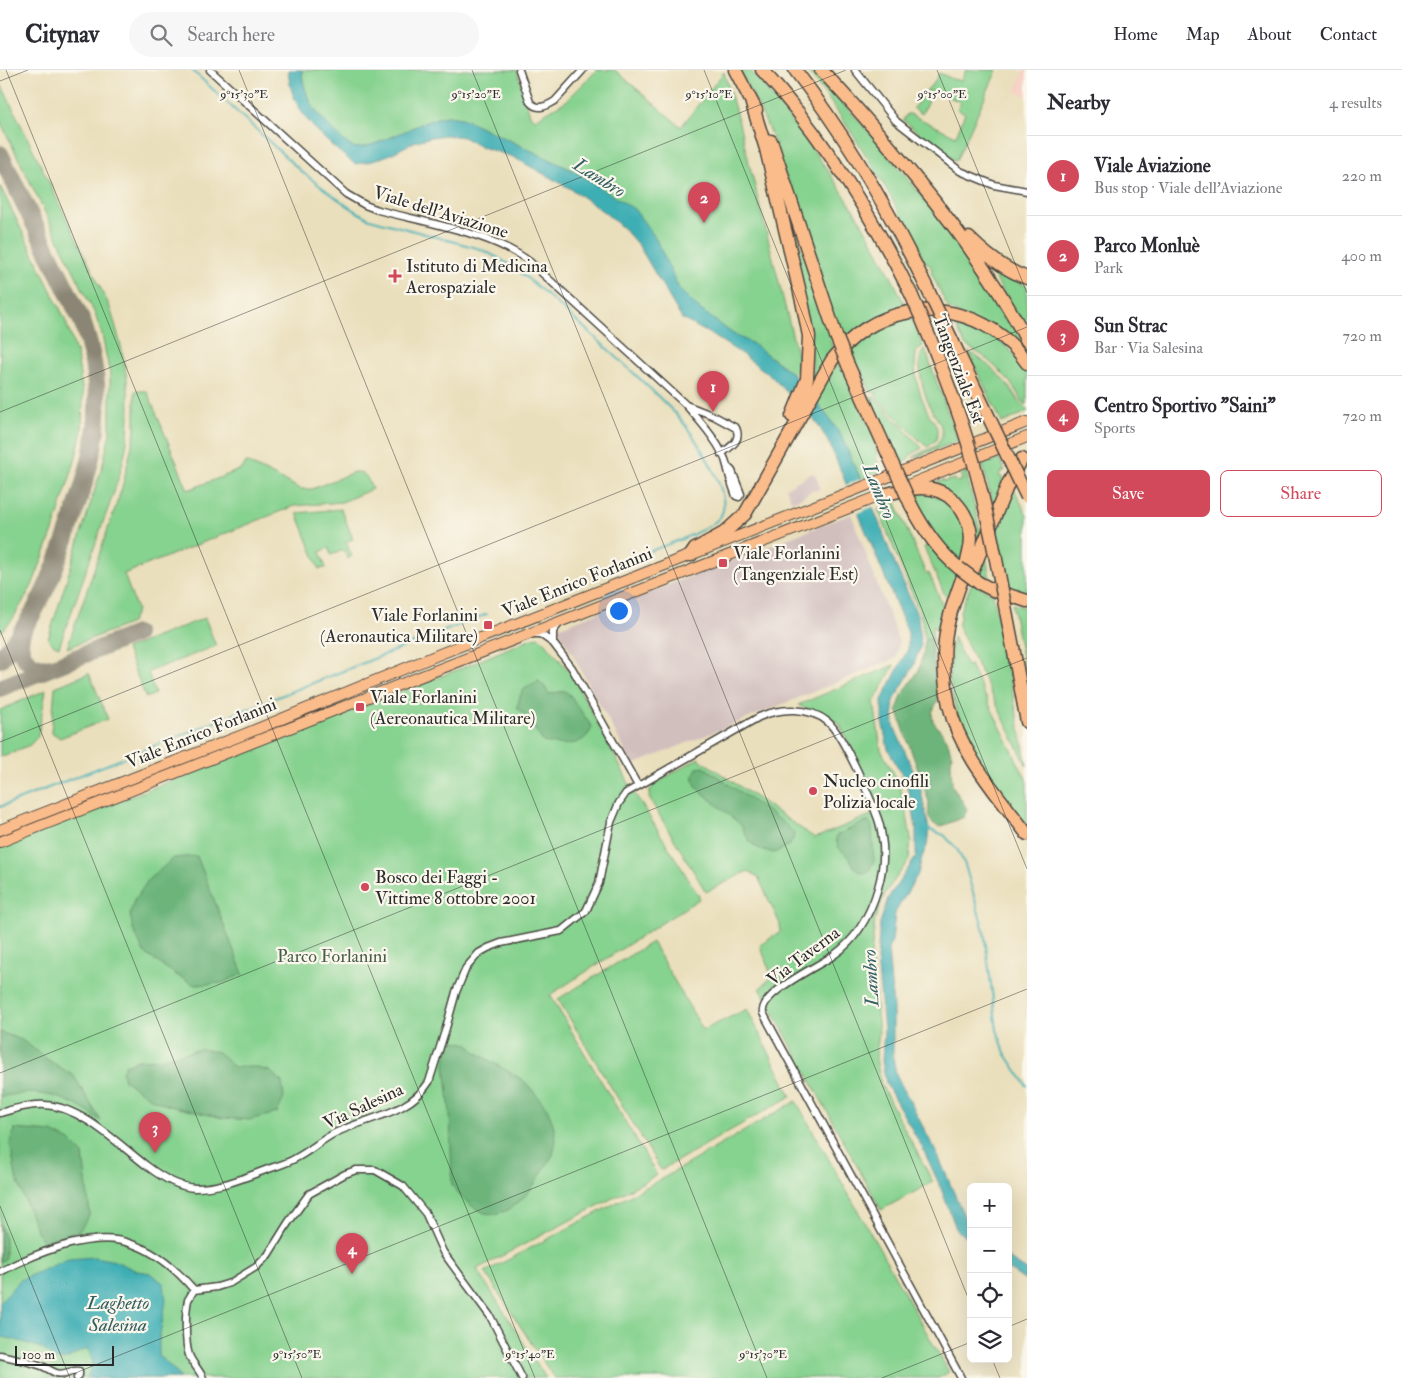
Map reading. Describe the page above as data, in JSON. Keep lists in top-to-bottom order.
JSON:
{
  "streets": {
    "highway": ["Tangenziale Est"],
    "main road": ["Viale Enrico Forlanini"],
    "street": ["Viale dell'Aviazione", "Via Taverna", "Via Salesina"]
  },
  "crossings": [
    ["Via Taverna", "Via Salesina"]
  ],
  "water": ["Lambro", "Laghetto Salesina"],
  "parks": ["Parco Forlanini"],
  "places": {
    "health": ["Istituto di Medicina Aerospaziale"],
    "transit": ["Viale Forlanini (Tangenziale Est)", "Viale Forlanini (Aeronautica Militare)", "Viale Forlanini (Aereonautica Militare)"],
    "other": ["Nucleo cinofili Polizia locale", "Bosco dei Faggi - Vittime 8 ottobre 2001"]
  },
  "scale_bar": "100 m",
  "page": {
    "header": "Citynav",
    "search": "Search here",
    "nav": [
      "Home",
      "Map",
      "About",
      "Contact"
    ],
    "heading": ["Nearby", "4 results"],
    "list": [
      {
        "mark": "1",
        "name": "Viale Aviazione",
        "note": "Bus stop · Viale dell'Aviazione",
        "value": "220 m"
      },
      {
        "mark": "2",
        "name": "Parco Monluè",
        "note": "Park",
        "value": "400 m"
      },
      {
        "mark": "3",
        "name": "Sun Strac",
        "note": "Bar · Via Salesina",
        "value": "720 m"
      },
      {
        "mark": "4",
        "name": "Centro Sportivo \"Saini\"",
        "note": "Sports",
        "value": "720 m"
      }
    ],
    "pins": [
      "2",
      "1",
      "3",
      "4"
    ],
    "buttons": ["Save", "Share"],
    "map_buttons": ["+", "−"],
    "scale": "100 m"
  },
  "coordinates": [
    "9°15'30\"E",
    "9°15'20\"E",
    "9°15'10\"E",
    "9°15'00\"E",
    "9°15'50\"E",
    "9°15'40\"E"
  ]
}
